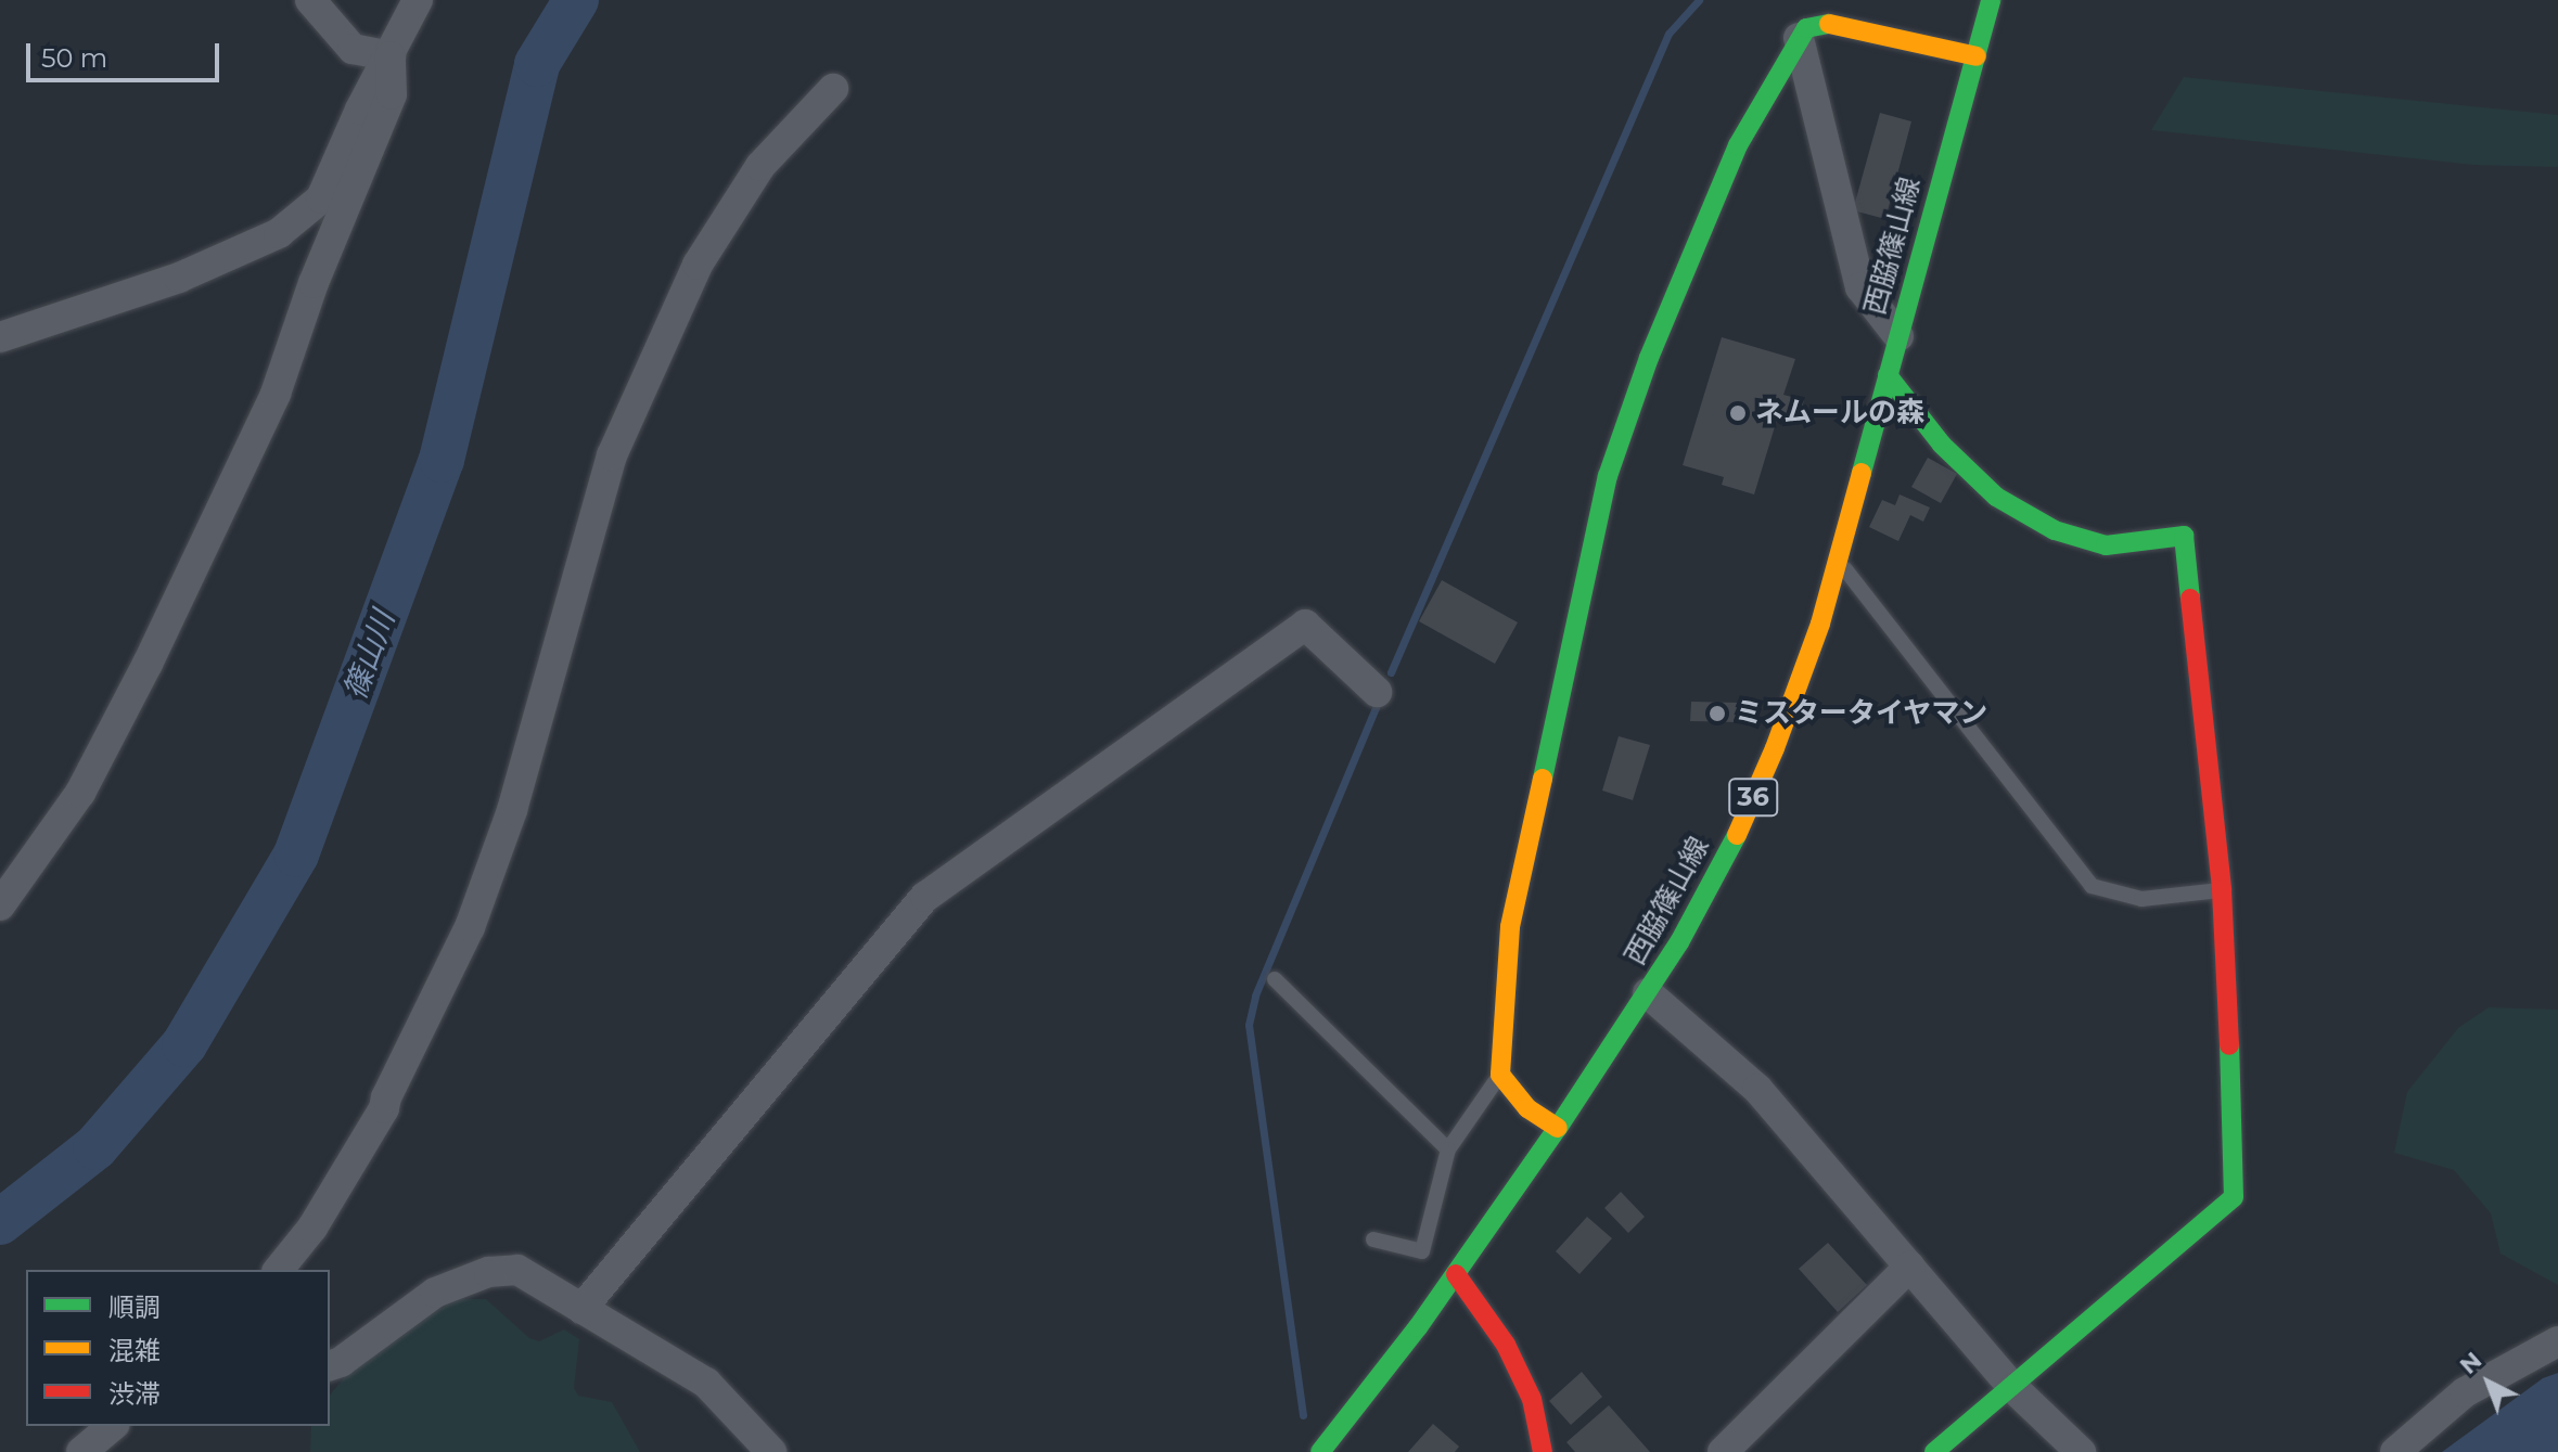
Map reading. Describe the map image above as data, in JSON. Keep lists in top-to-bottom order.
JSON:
{
  "streets": {
    "street": ["西脇篠山線", "36"]
  },
  "water": ["篠山川"],
  "places": ["ネムールの森", "ミスタータイヤマン"],
  "legend": ["順調", "混雑", "渋滞"],
  "scale_bar": "50 m",
  "north": "top left"
}
